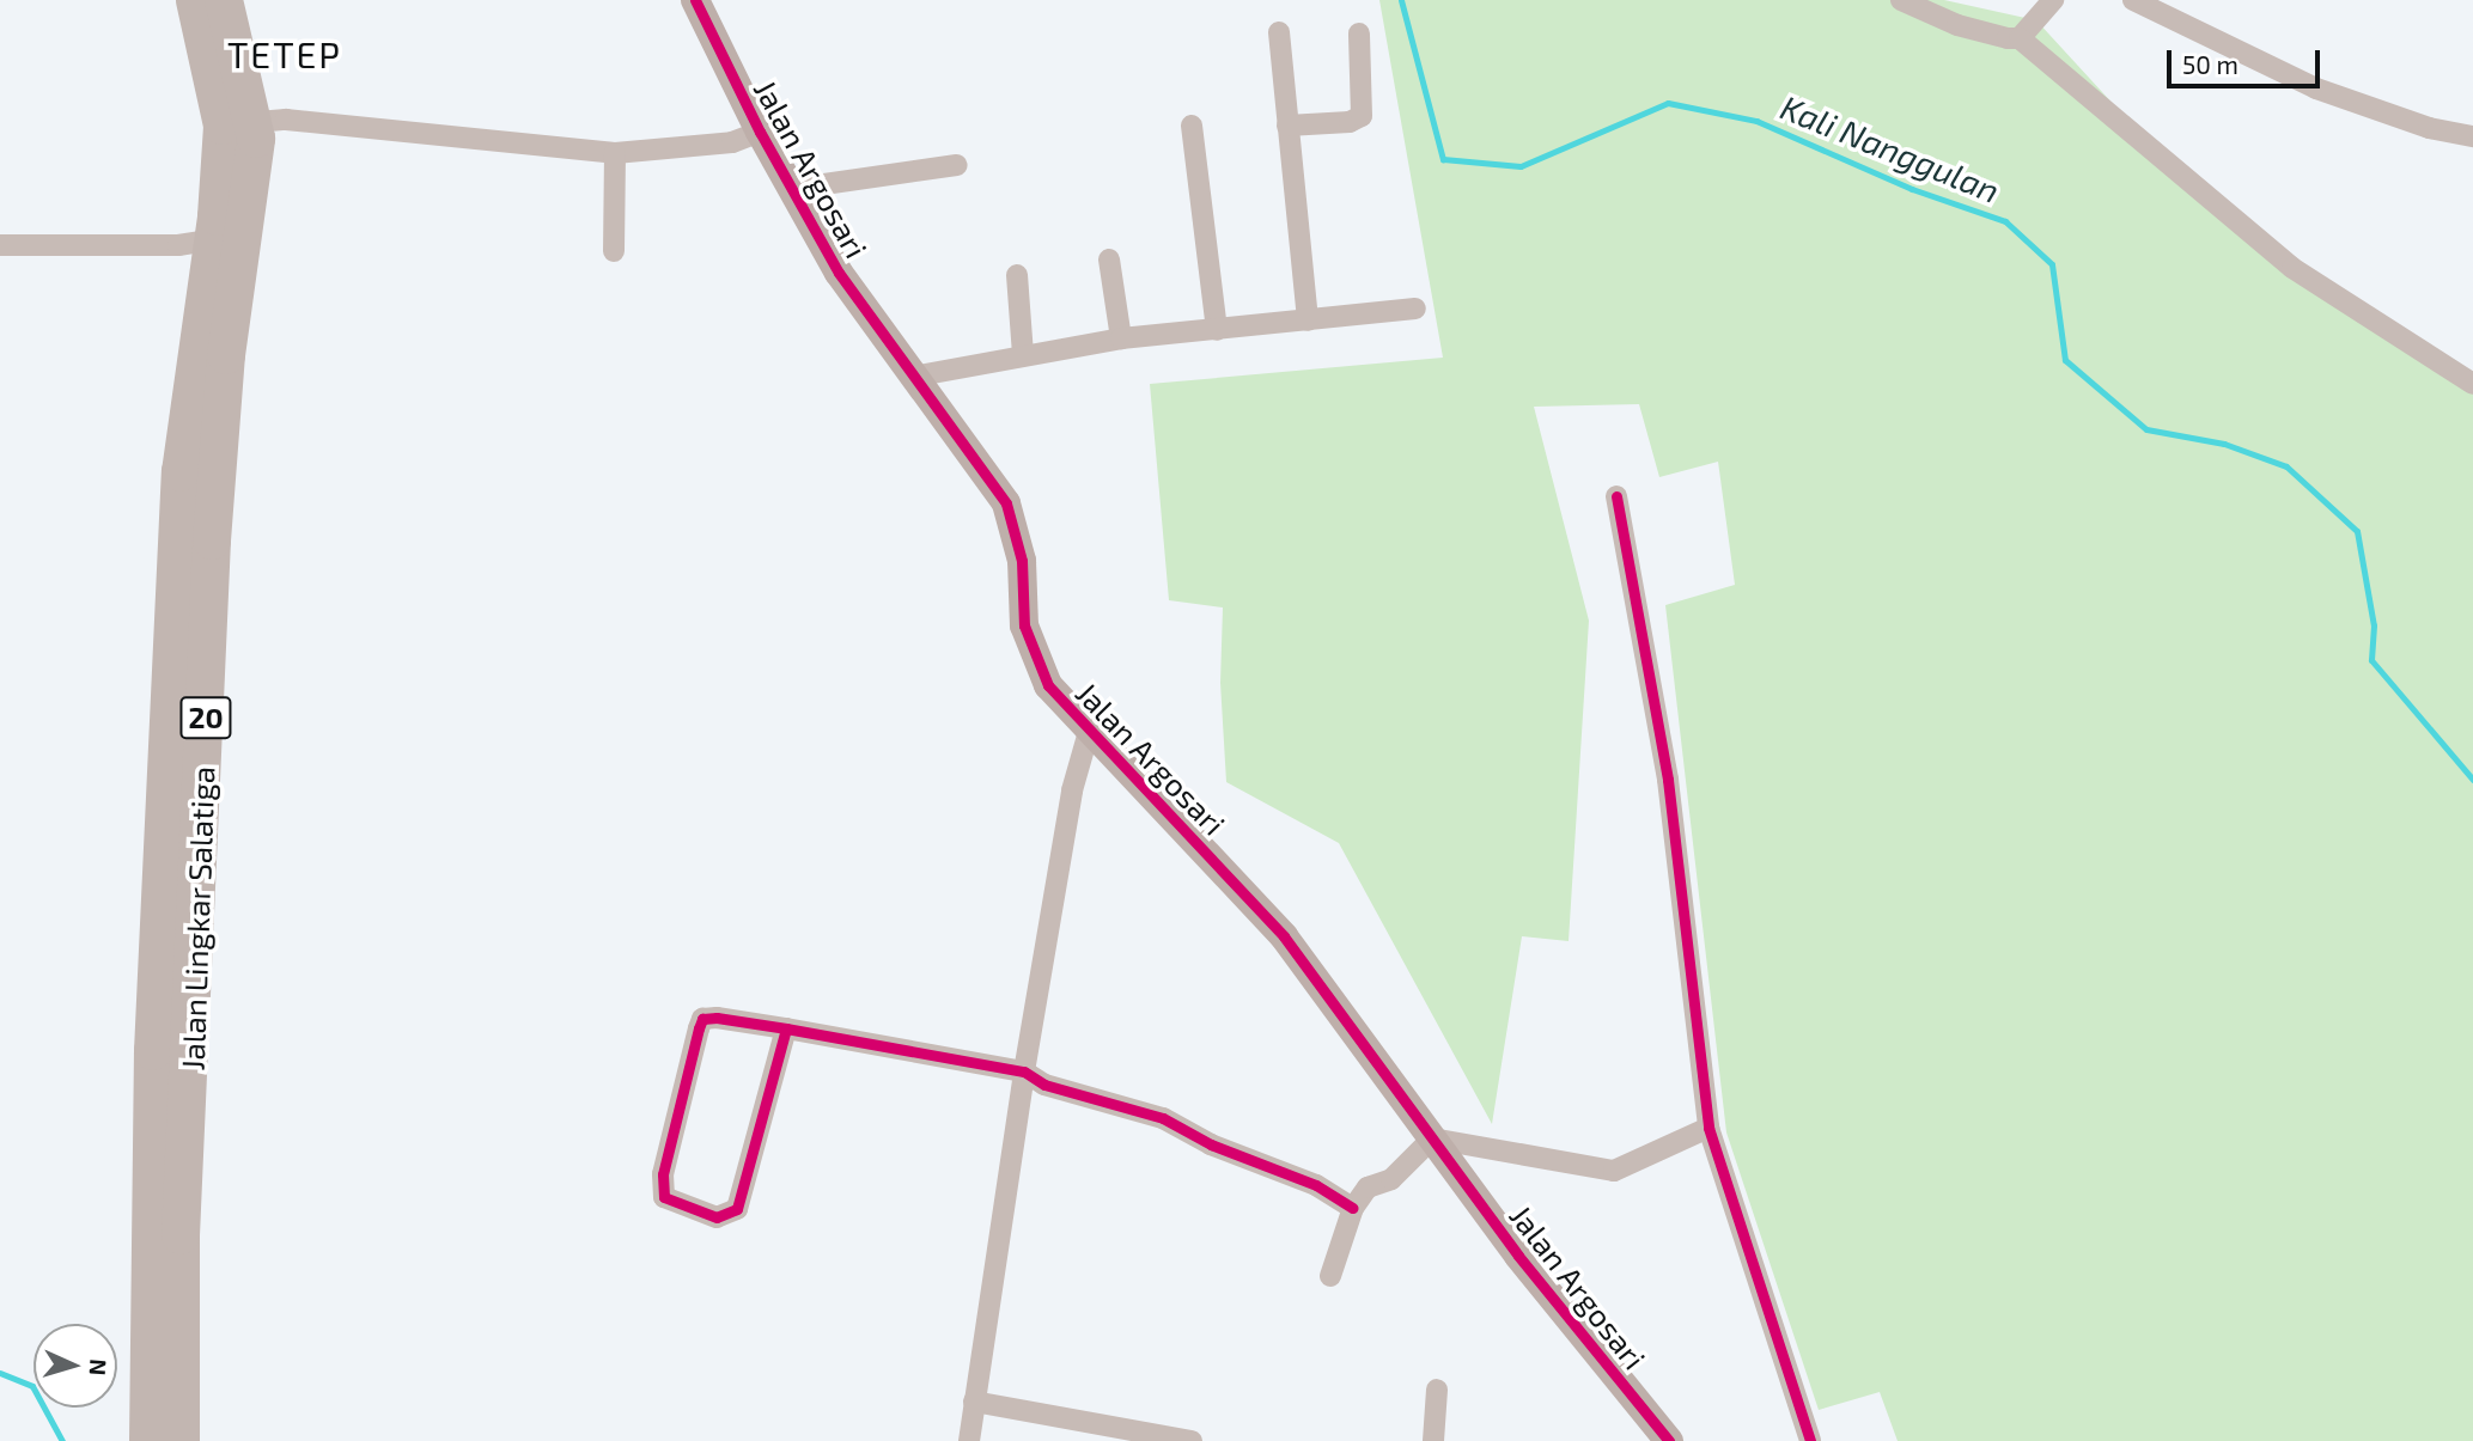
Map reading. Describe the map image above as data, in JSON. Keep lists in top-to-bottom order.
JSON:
{
  "streets": {
    "highway": ["20", "Jalan Lingkar Salatiga"],
    "street": ["Jalan Argosari"]
  },
  "districts": ["TETEP"],
  "water": ["Kali Nanggulan"],
  "scale_bar": "50 m",
  "north": "right"
}
